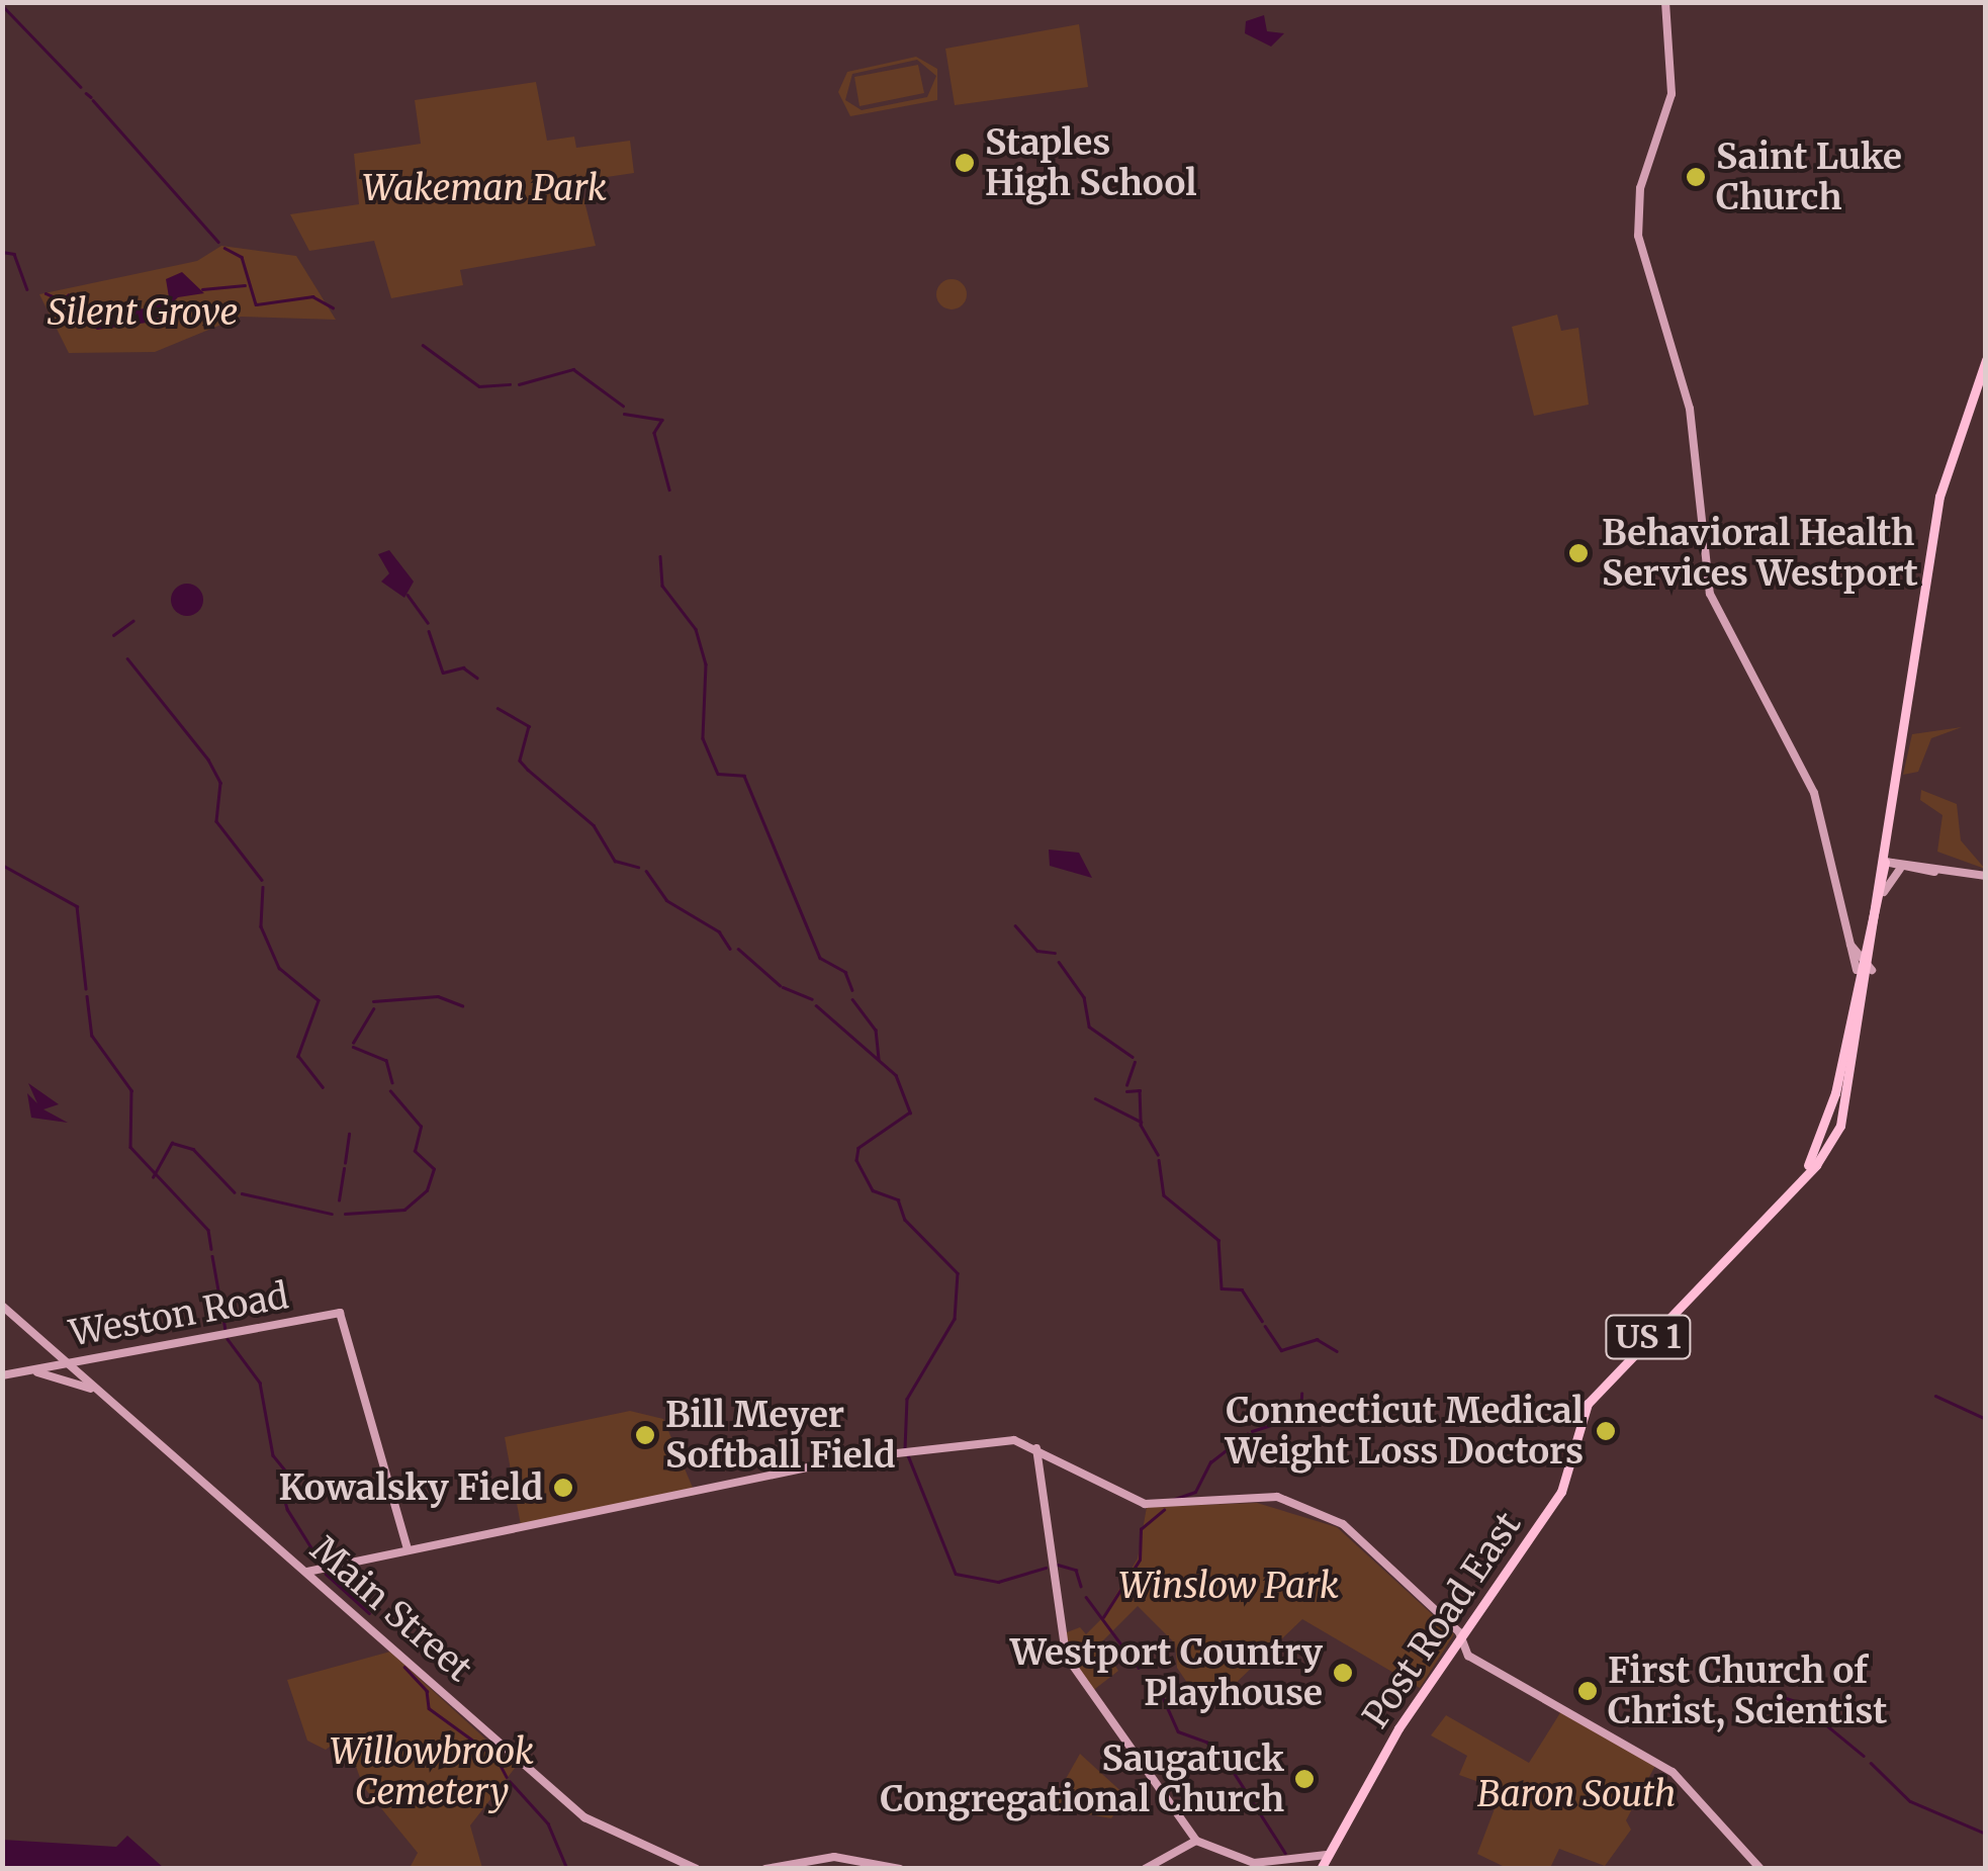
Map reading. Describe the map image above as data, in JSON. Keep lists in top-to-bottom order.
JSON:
{
  "streets": {
    "main road": [
      "Weston Road",
      "US 1",
      "Main Street",
      "Post Road East"
    ]
  },
  "crossings": [
    ["Weston Road", "Main Street"]
  ],
  "parks": [
    "Wakeman Park",
    "Silent Grove",
    "Winslow Park",
    "Willowbrook Cemetery",
    "Baron South"
  ],
  "places": [
    "Staples High School",
    "Saint Luke Church",
    "Behavioral Health Services Westport",
    "Connecticut Medical Weight Loss Doctors",
    "Bill Meyer Softball Field",
    "Kowalsky Field",
    "Westport Country Playhouse",
    "First Church of Christ, Scientist",
    "Saugatuck Congregational Church"
  ]
}
